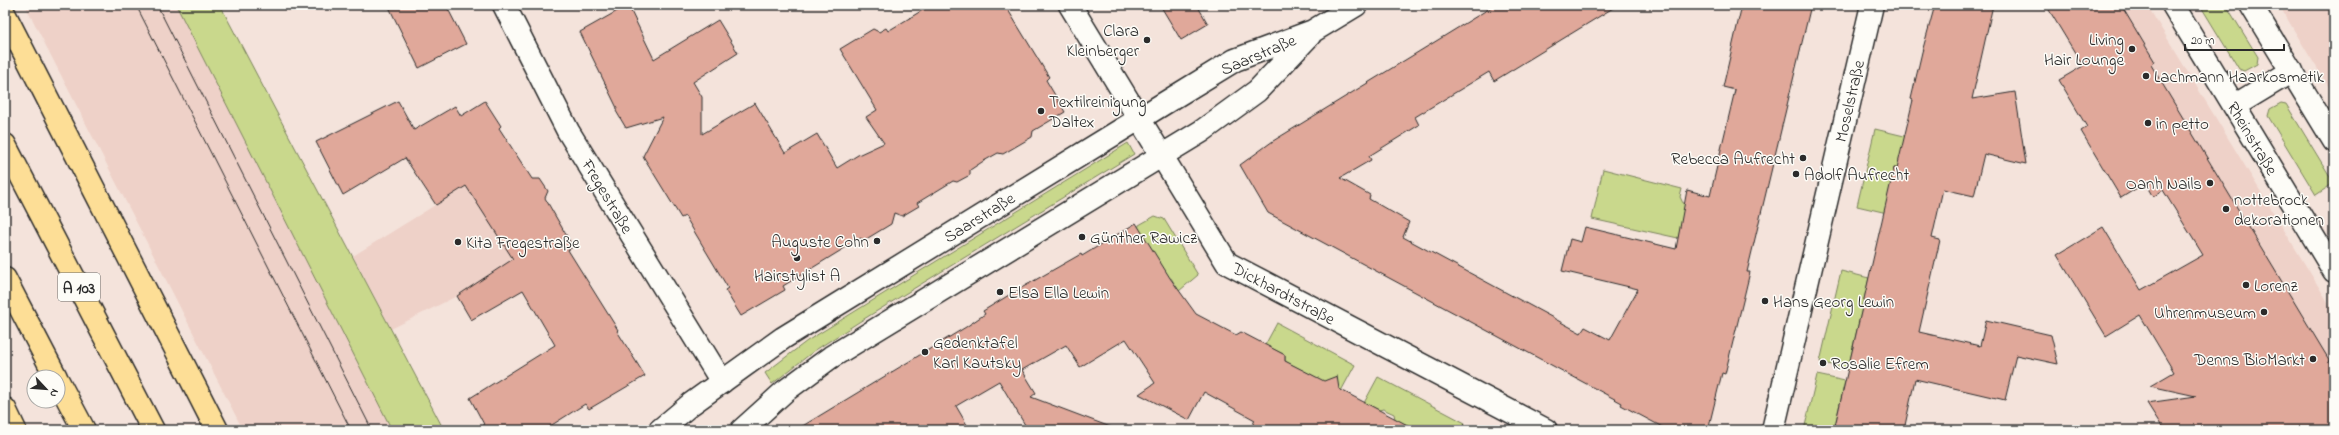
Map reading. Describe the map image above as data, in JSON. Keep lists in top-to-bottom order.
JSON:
{
  "streets": {
    "highway": ["A 103"],
    "street": [
      "Saarstraße",
      "Moselstraße",
      "Rheinstraße",
      "Fregestraße",
      "Dickhardtstraße"
    ]
  },
  "crossings": [
    ["Saarstraße", "Fregestraße"],
    ["Saarstraße", "Dickhardtstraße"]
  ],
  "places": [
    "Clara Kleinberger",
    "Living Hair Lounge",
    "Lachmann Haarkosmetik",
    "Textilreinigung Daltex",
    "in petto",
    "Rebecca Aufrecht",
    "Adolf Aufrecht",
    "Oanh Nails",
    "nottebrock dekorationen",
    "Günther Rawicz",
    "Auguste Cohn",
    "Kita Fregestraße",
    "Hairstylist A",
    "Lorenz",
    "Elsa Ella Lewin",
    "Hans Georg Lewin",
    "Uhrenmuseum",
    "Gedenktafel Karl Kautsky",
    "Denns BioMarkt",
    "Rosalie Efrem"
  ],
  "scale_bar": "20 m",
  "north": "bottom right"
}
